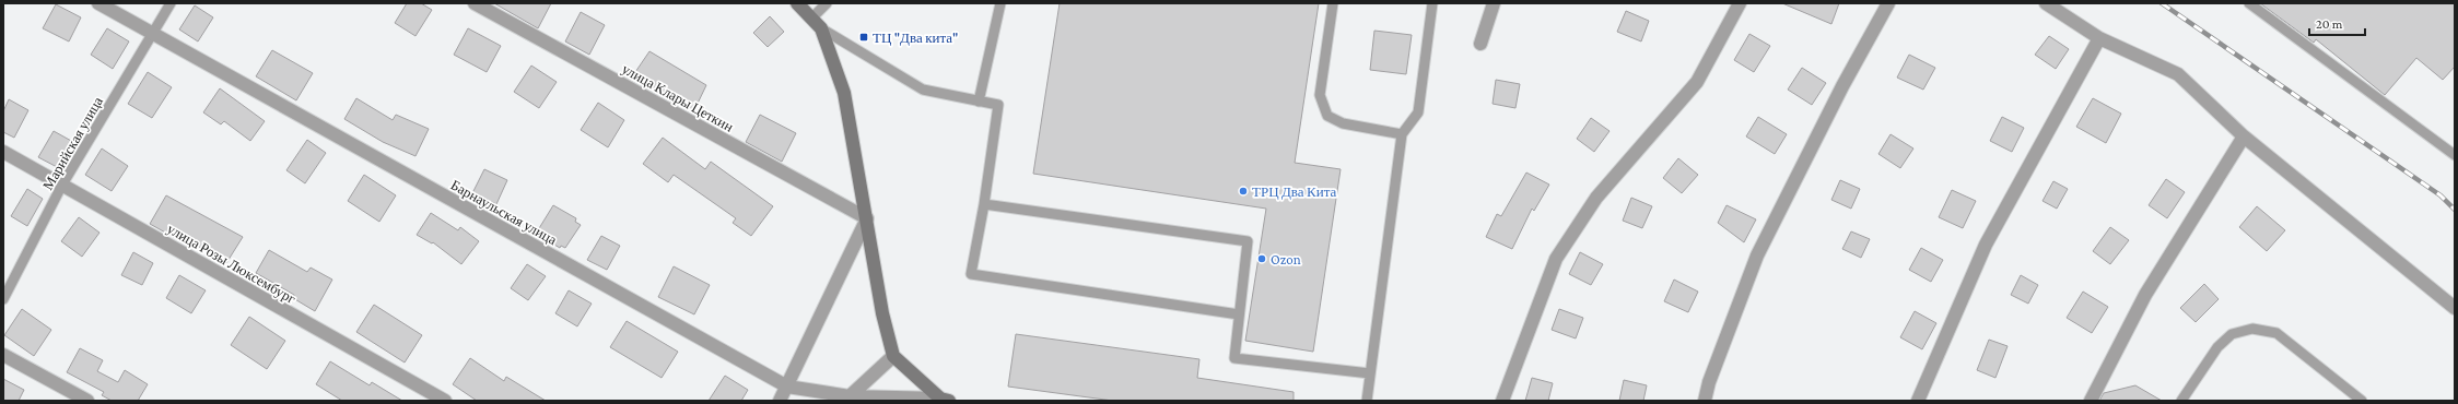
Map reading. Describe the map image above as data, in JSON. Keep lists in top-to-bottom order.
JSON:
{
  "streets": {
    "street": ["улица Клары Цеткин", "Барнаульская улица", "улица Розы Люксембург"],
    "lane": ["Марийская улица"]
  },
  "crossings": [
    ["Марийская улица", "Барнаульская улица"],
    ["Марийская улица", "улица Розы Люксембург"]
  ],
  "places": {
    "transit": ["ТЦ \"Два кита\""],
    "other": ["ТРЦ Два Кита", "Ozon"]
  },
  "scale_bar": "20 m"
}
